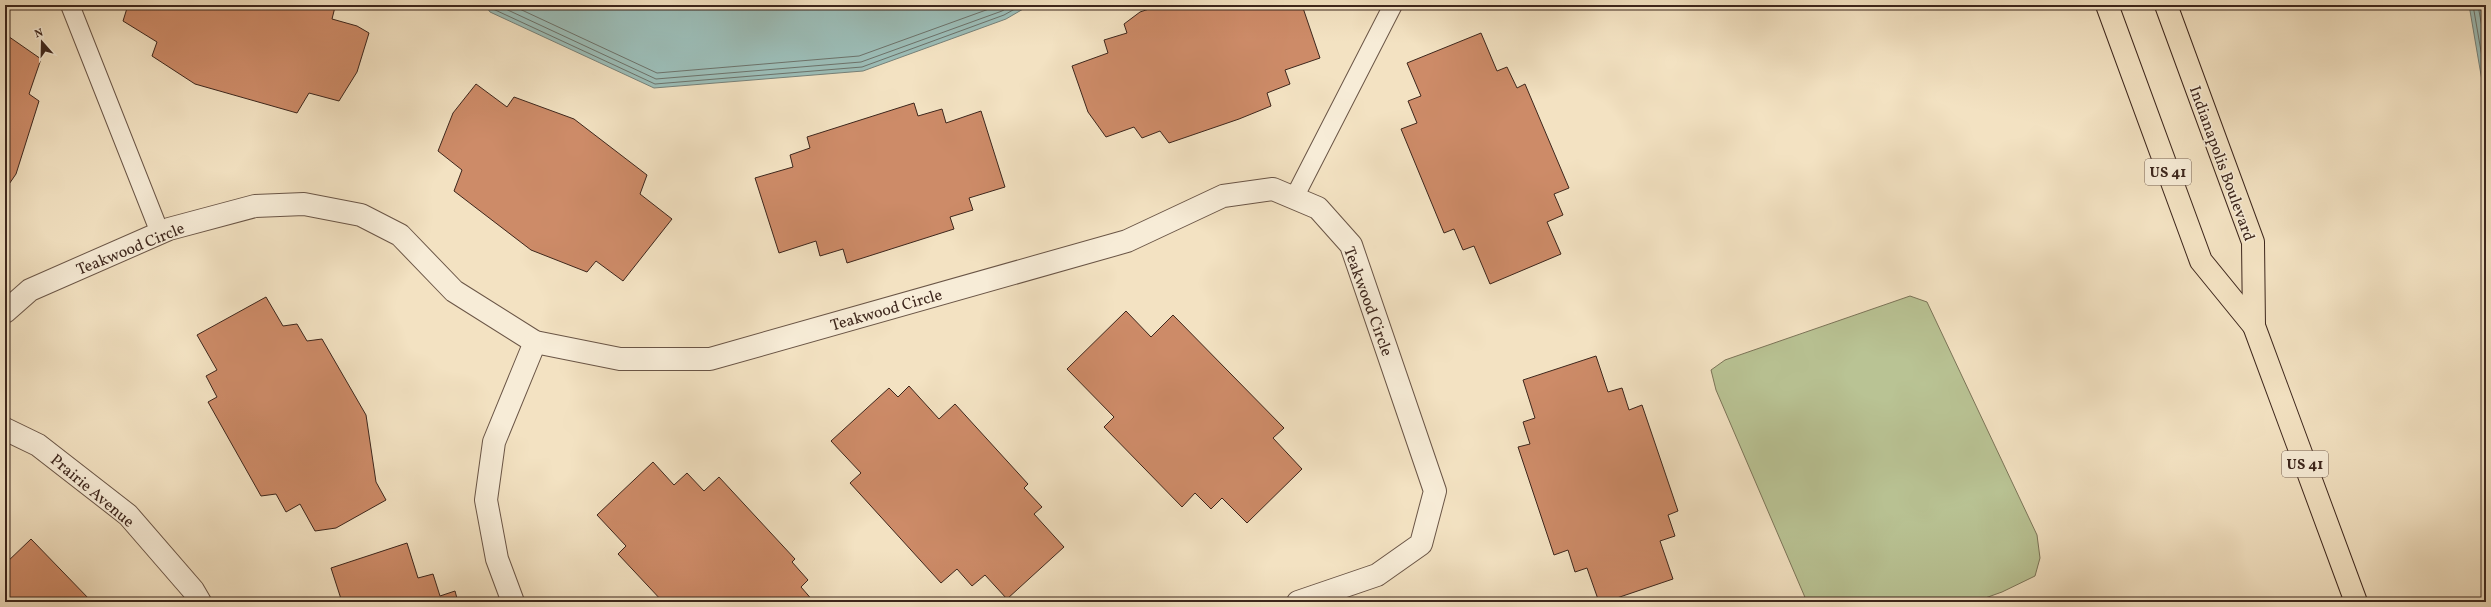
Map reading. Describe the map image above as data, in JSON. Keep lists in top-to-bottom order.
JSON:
{
  "streets": {
    "highway": ["Indianapolis Boulevard", "US 41"],
    "street": ["Teakwood Circle", "Prairie Avenue"]
  },
  "north": "top"
}
